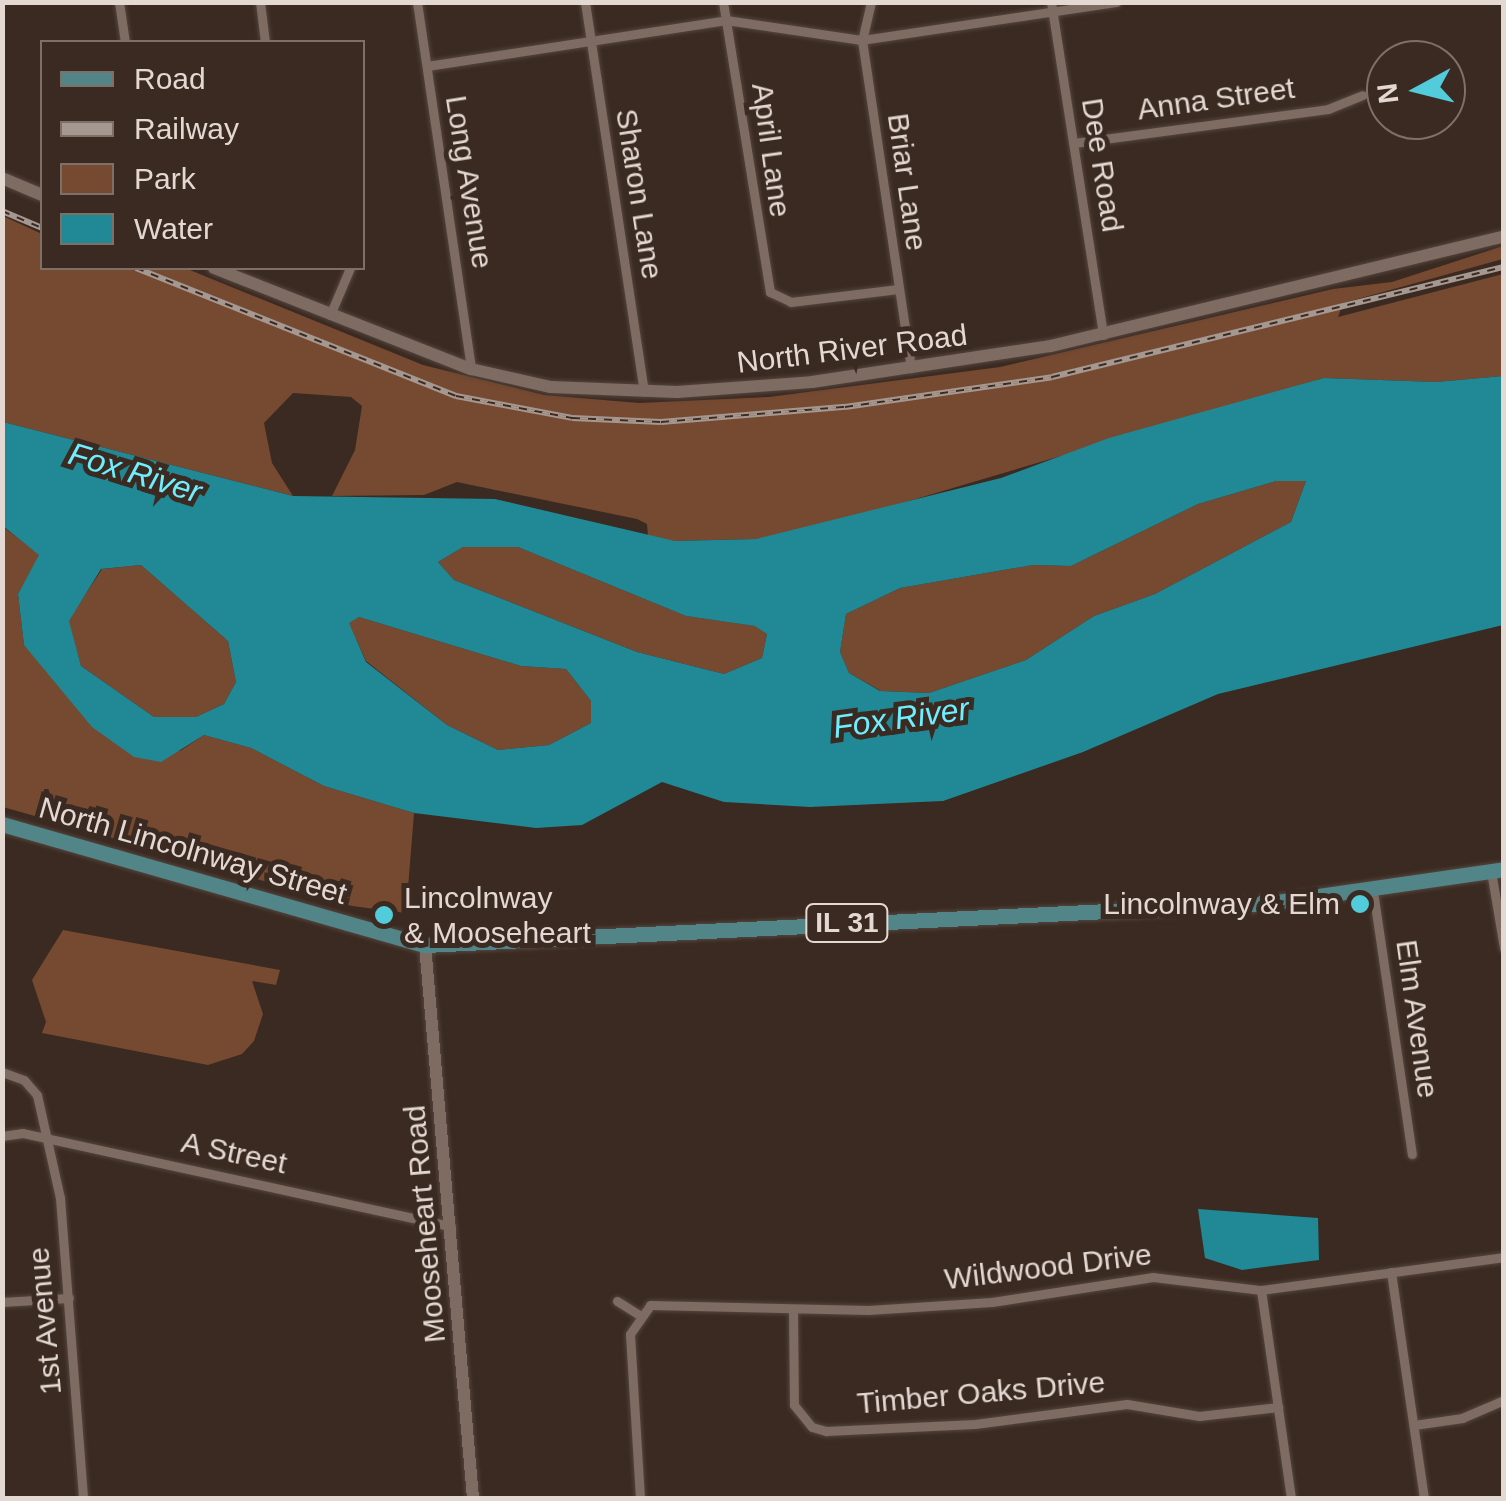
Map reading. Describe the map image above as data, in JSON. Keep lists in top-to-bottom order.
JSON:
{
  "streets": {
    "main road": [
      "North River Road",
      "North Lincolnway Street",
      "IL 31",
      "Mooseheart Road"
    ],
    "street": [
      "Anna Street",
      "April Lane",
      "Dee Road",
      "Long Avenue",
      "Briar Lane",
      "Sharon Lane",
      "Elm Avenue",
      "A Street",
      "Wildwood Drive",
      "1st Avenue",
      "Timber Oaks Drive"
    ]
  },
  "crossings": [
    ["Anna Street", "Dee Road"],
    ["April Lane", "Briar Lane"],
    ["Dee Road", "North River Road"],
    ["Long Avenue", "North River Road"],
    ["Briar Lane", "North River Road"],
    ["Sharon Lane", "North River Road"],
    ["North Lincolnway Street", "Elm Avenue"],
    ["North Lincolnway Street", "Mooseheart Road"],
    ["A Street", "Mooseheart Road"],
    ["A Street", "1st Avenue"],
    ["Wildwood Drive", "Timber Oaks Drive"]
  ],
  "water": ["Fox River"],
  "places": ["Lincolnway & Elm", "Lincolnway & Mooseheart"],
  "legend": [
    "Road",
    "Railway",
    "Park",
    "Water"
  ],
  "north": "left"
}
